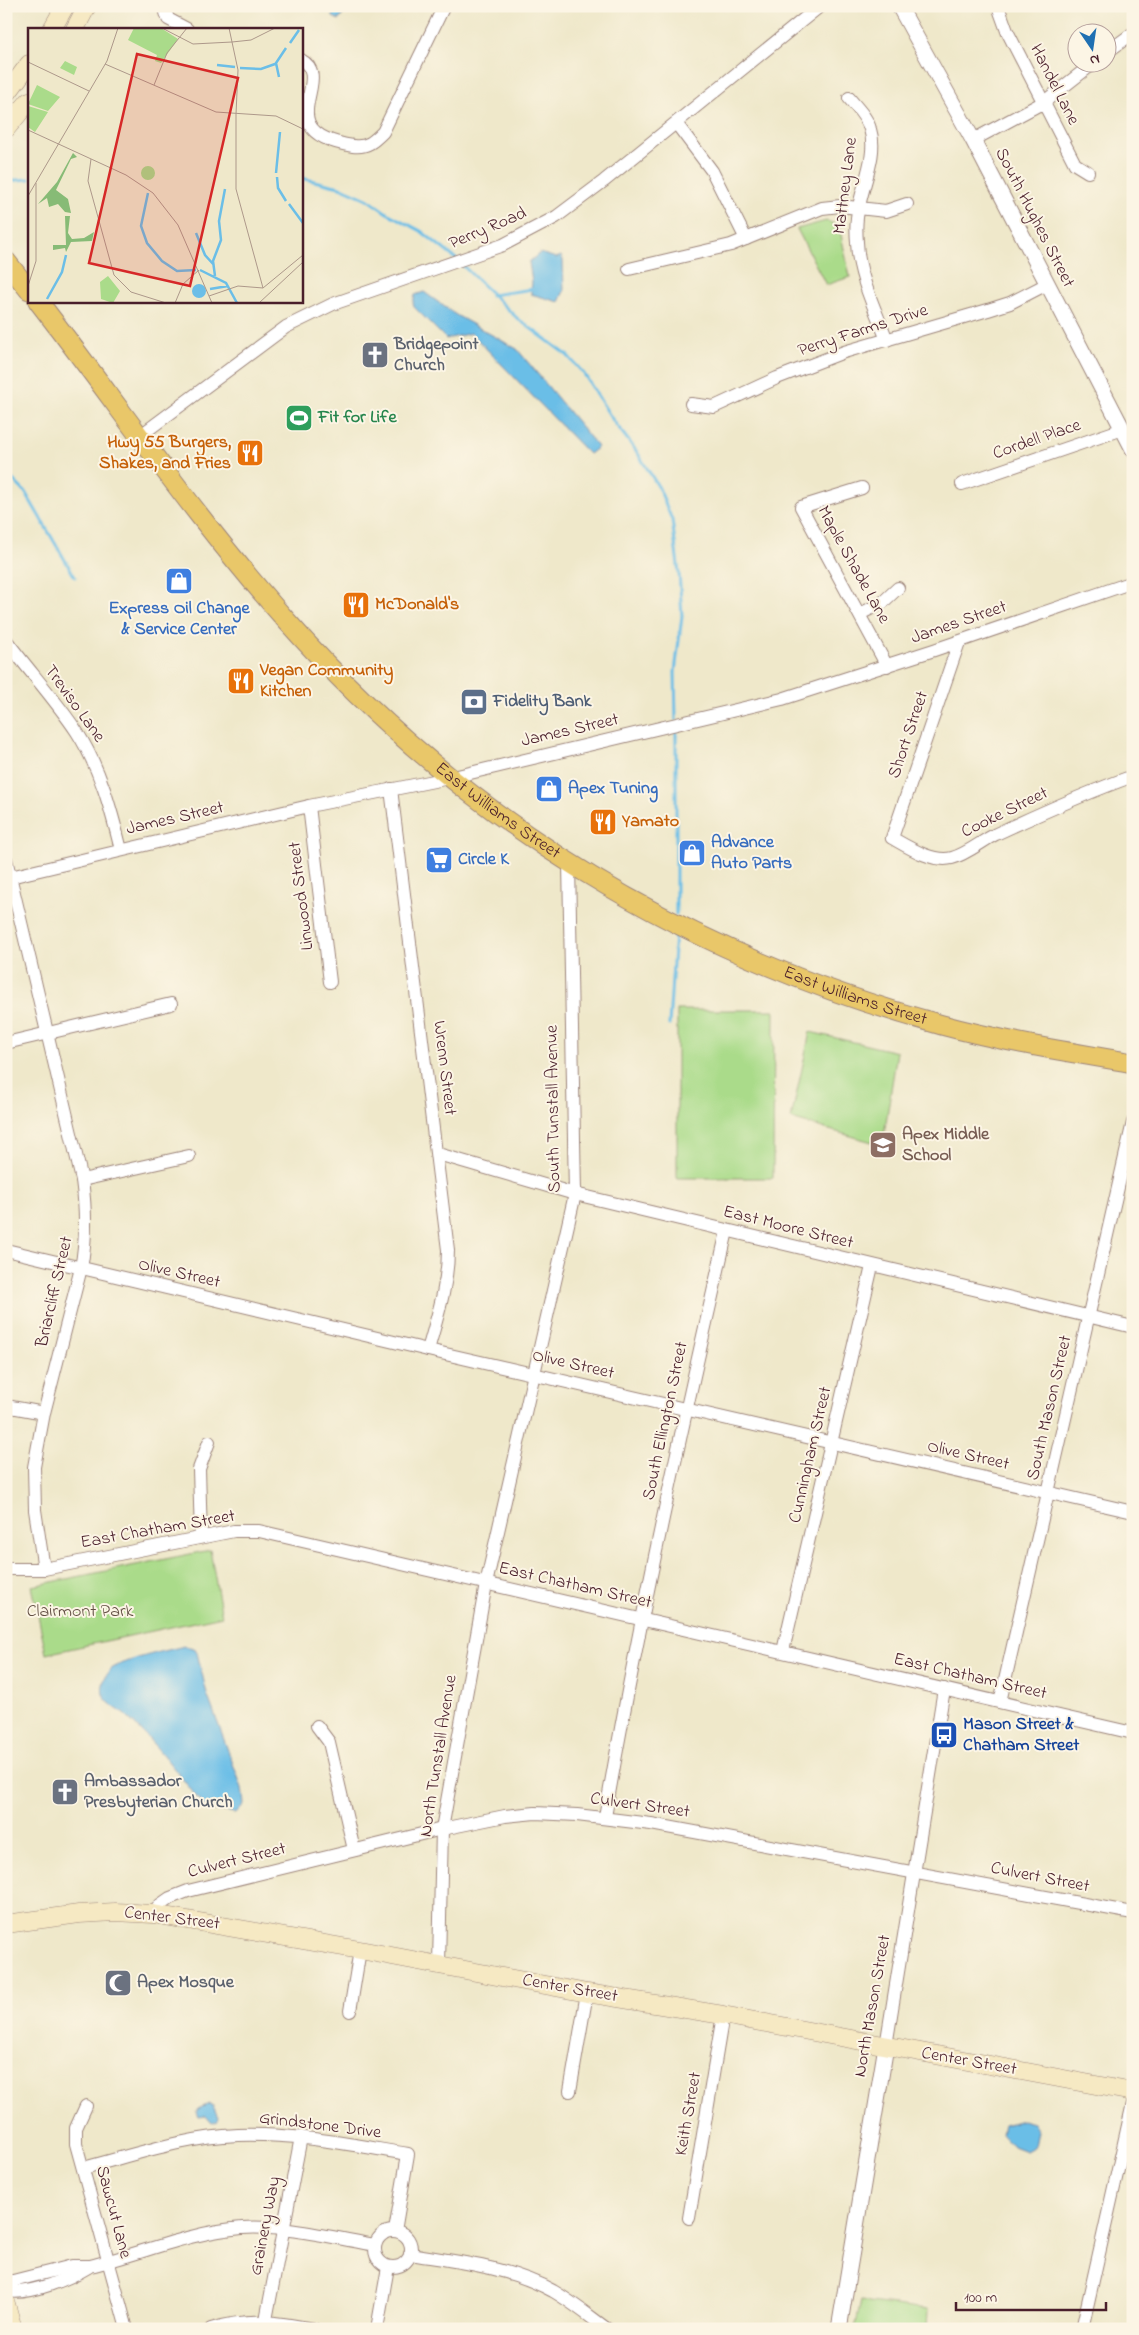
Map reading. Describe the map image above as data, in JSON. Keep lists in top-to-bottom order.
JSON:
{
  "streets": {
    "main road": ["East Williams Street", "Center Street"],
    "street": [
      "Handel Lane",
      "Mattney Lane",
      "South Hughes Street",
      "Perry Road",
      "Perry Farms Drive",
      "Cordell Place",
      "Maple Shade Lane",
      "James Street",
      "Treviso Lane",
      "Short Street",
      "Cooke Street",
      "Linwood Street",
      "Wrenn Street",
      "South Tunstall Avenue",
      "East Moore Street",
      "Olive Street",
      "Briarcliff Street",
      "South Mason Street",
      "South Ellington Street",
      "Cunningham Street",
      "East Chatham Street",
      "North Tunstall Avenue",
      "Culvert Street",
      "North Mason Street",
      "Keith Street",
      "Grindstone Drive",
      "Sawcut Lane",
      "Grainery Way"
    ]
  },
  "crossings": [
    ["Mattney Lane", "Perry Farms Drive"],
    ["South Hughes Street", "Perry Farms Drive"],
    ["South Hughes Street", "Cordell Place"],
    ["Perry Road", "East Williams Street"],
    ["Maple Shade Lane", "James Street"],
    ["James Street", "Treviso Lane"],
    ["James Street", "Short Street"],
    ["James Street", "East Williams Street"],
    ["James Street", "Linwood Street"],
    ["James Street", "Wrenn Street"],
    ["James Street", "Briarcliff Street"],
    ["Short Street", "Cooke Street"],
    ["East Williams Street", "South Tunstall Avenue"],
    ["Wrenn Street", "East Moore Street"],
    ["Wrenn Street", "Olive Street"],
    ["South Tunstall Avenue", "East Moore Street"],
    ["South Tunstall Avenue", "Olive Street"],
    ["South Tunstall Avenue", "East Chatham Street"],
    ["South Tunstall Avenue", "North Tunstall Avenue"],
    ["East Moore Street", "South Mason Street"],
    ["East Moore Street", "South Ellington Street"],
    ["East Moore Street", "Cunningham Street"],
    ["Olive Street", "Briarcliff Street"],
    ["Olive Street", "South Mason Street"],
    ["Olive Street", "South Ellington Street"],
    ["Olive Street", "Cunningham Street"],
    ["Briarcliff Street", "East Chatham Street"],
    ["South Mason Street", "East Chatham Street"],
    ["South Ellington Street", "East Chatham Street"],
    ["South Ellington Street", "Culvert Street"],
    ["Cunningham Street", "East Chatham Street"],
    ["East Chatham Street", "North Tunstall Avenue"],
    ["East Chatham Street", "North Mason Street"],
    ["North Tunstall Avenue", "Culvert Street"],
    ["North Tunstall Avenue", "Center Street"],
    ["Culvert Street", "Center Street"],
    ["Culvert Street", "North Mason Street"],
    ["Center Street", "North Mason Street"],
    ["Center Street", "Keith Street"],
    ["Grindstone Drive", "Sawcut Lane"],
    ["Grindstone Drive", "Grainery Way"]
  ],
  "parks": ["Clairmont Park"],
  "places": {
    "church": ["Bridgepoint Church", "Ambassador Presbyterian Church"],
    "sports": ["Fit for Life"],
    "restaurant": [
      "Hwy 55 Burgers, Shakes, and Fries",
      "McDonald's",
      "Vegan Community Kitchen",
      "Yamato"
    ],
    "shop": ["Express Oil Change & Service Center", "Apex Tuning", "Advance Auto Parts"],
    "bank": ["Fidelity Bank"],
    "supermarket": ["Circle K"],
    "school or university": ["Apex Middle School"],
    "bus stop": ["Mason Street & Chatham Street"],
    "mosque": ["Apex Mosque"]
  },
  "scale_bar": "100 m",
  "north": "bottom"
}
